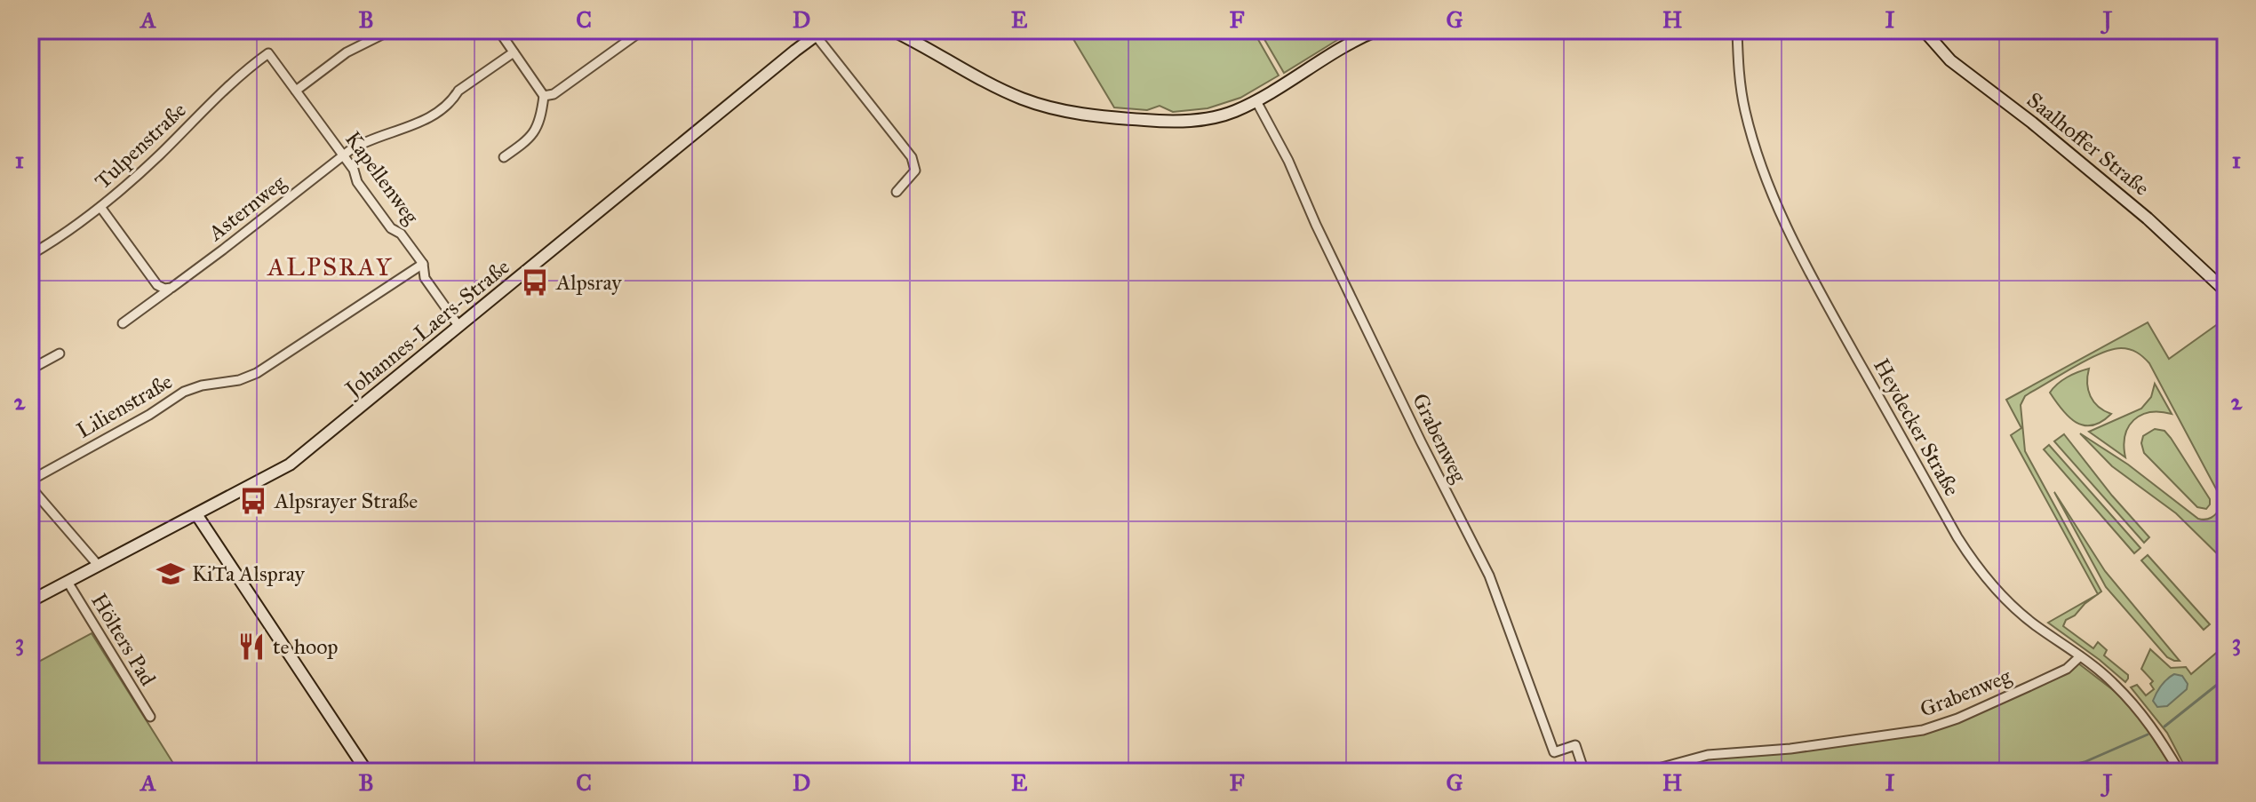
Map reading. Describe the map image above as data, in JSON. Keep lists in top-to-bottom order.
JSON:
{
  "streets": {
    "street": [
      "Saalhoffer Straße",
      "Tulpenstraße",
      "Kapellenweg",
      "Asternweg",
      "Johannes-Laers-Straße",
      "Lilienstraße",
      "Heydecker Straße",
      "Grabenweg",
      "Hölters Pad"
    ]
  },
  "crossings": [
    ["Tulpenstraße", "Kapellenweg"],
    ["Kapellenweg", "Asternweg"],
    ["Kapellenweg", "Johannes-Laers-Straße"],
    ["Kapellenweg", "Lilienstraße"],
    ["Johannes-Laers-Straße", "Hölters Pad"],
    ["Heydecker Straße", "Grabenweg"]
  ],
  "districts": ["ALPSRAY"],
  "places": {
    "bus stop": ["Alpsray", "Alpsrayer Straße"],
    "school or university": ["KiTa Alspray"],
    "restaurant": ["te hoop"]
  },
  "grid": {
    "columns": [
      "A",
      "B",
      "C",
      "D",
      "E",
      "F",
      "G",
      "H",
      "I",
      "J"
    ],
    "rows": ["1", "2", "3"]
  }
}
